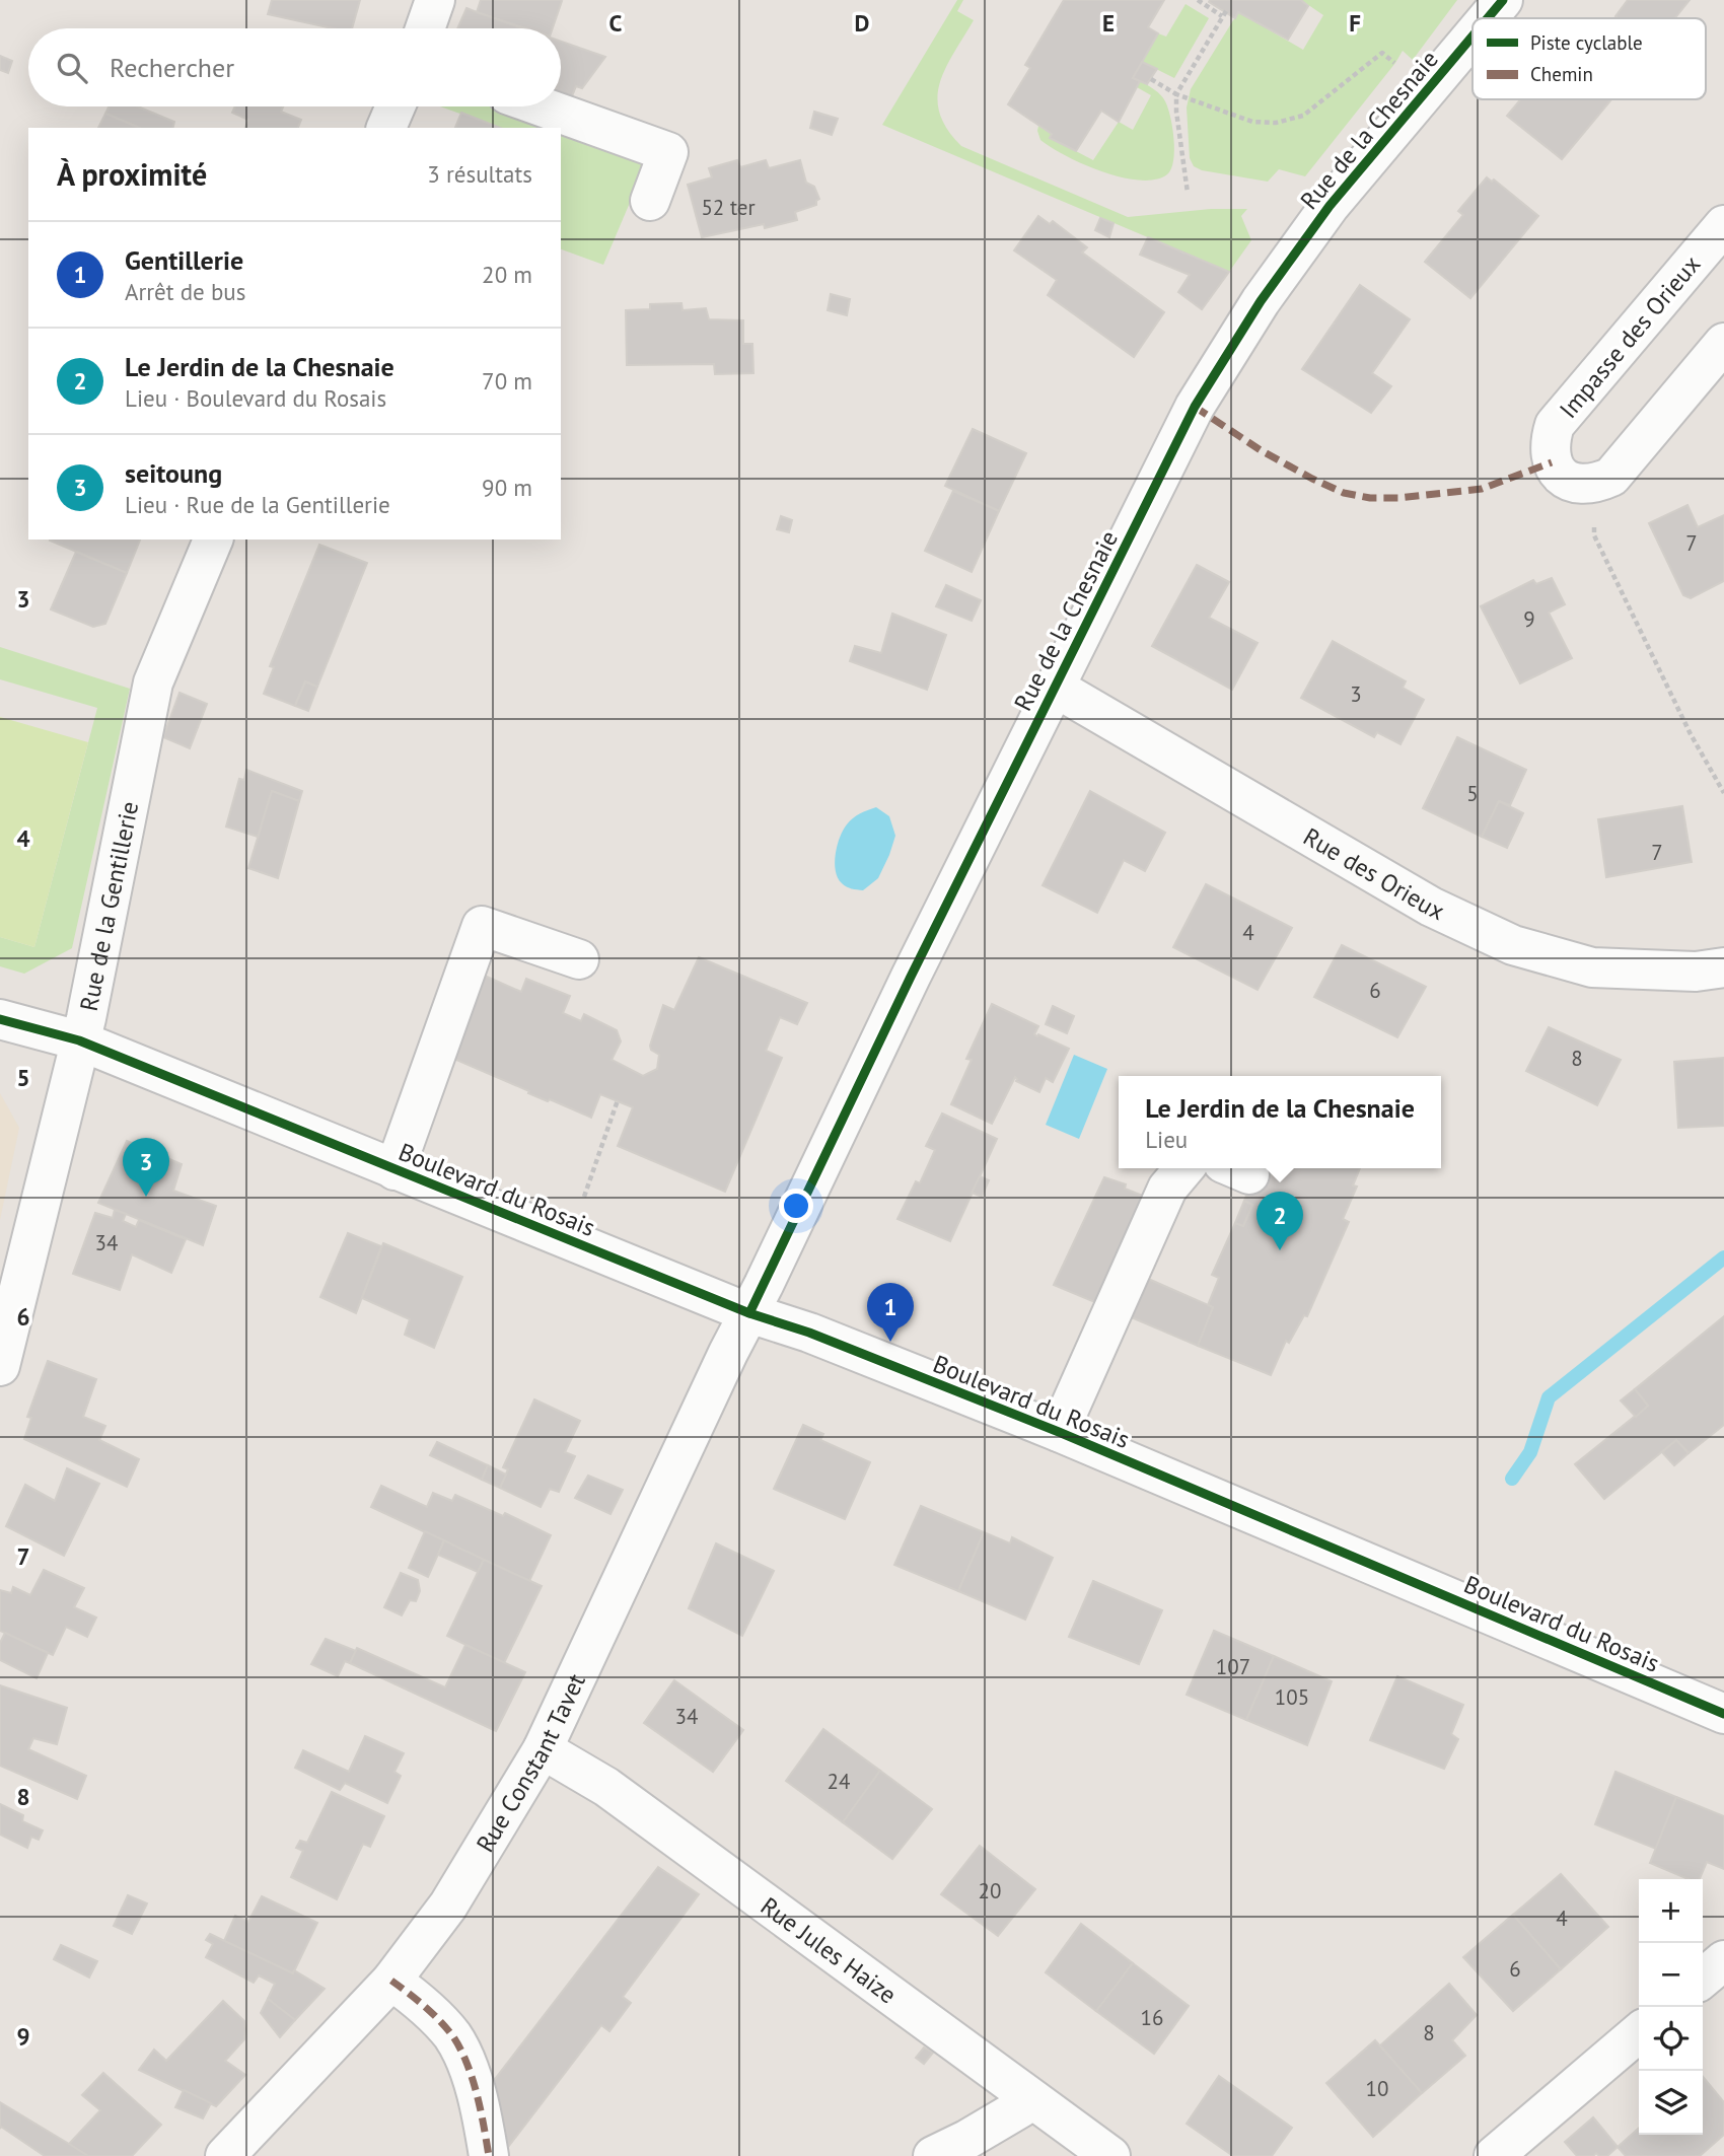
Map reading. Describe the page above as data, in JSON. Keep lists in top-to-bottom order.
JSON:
{
  "streets": {
    "street": [
      "Rue de la Chesnaie",
      "Impasse des Orieux",
      "Rue des Orieux",
      "Rue de la Gentillerie",
      "Boulevard du Rosais",
      "Rue Constant Tavet",
      "Rue Jules Haize"
    ]
  },
  "crossings": [
    ["Rue de la Chesnaie", "Rue des Orieux"],
    ["Rue de la Chesnaie", "Boulevard du Rosais"],
    ["Rue de la Chesnaie", "Rue Constant Tavet"],
    ["Rue de la Gentillerie", "Boulevard du Rosais"],
    ["Boulevard du Rosais", "Rue Constant Tavet"],
    ["Rue Constant Tavet", "Rue Jules Haize"]
  ],
  "house_numbers": [
    "52 ter",
    "7",
    "9",
    "3",
    "5",
    "7",
    "4",
    "6",
    "8",
    "34",
    "107",
    "105",
    "34",
    "24",
    "20",
    "4",
    "6",
    "16",
    "8",
    "10"
  ],
  "legend": ["Piste cyclable", "Chemin"],
  "page": {
    "search": "Rechercher",
    "heading": ["À proximité", "3 résultats"],
    "list": [
      {
        "mark": "1",
        "name": "Gentillerie",
        "note": "Arrêt de bus",
        "value": "20 m"
      },
      {
        "mark": "2",
        "name": "Le Jerdin de la Chesnaie",
        "note": "Lieu · Boulevard du Rosais",
        "value": "70 m"
      },
      {
        "mark": "3",
        "name": "seitoung",
        "note": "Lieu · Rue de la Gentillerie",
        "value": "90 m"
      }
    ],
    "popup": ["Le Jerdin de la Chesnaie", "Lieu"],
    "pins": ["3", "2", "1"],
    "map_buttons": ["+", "−"]
  },
  "grid": {
    "columns": [
      "C",
      "D",
      "E",
      "F"
    ],
    "rows": [
      "3",
      "4",
      "5",
      "6",
      "7",
      "8",
      "9"
    ]
  }
}
